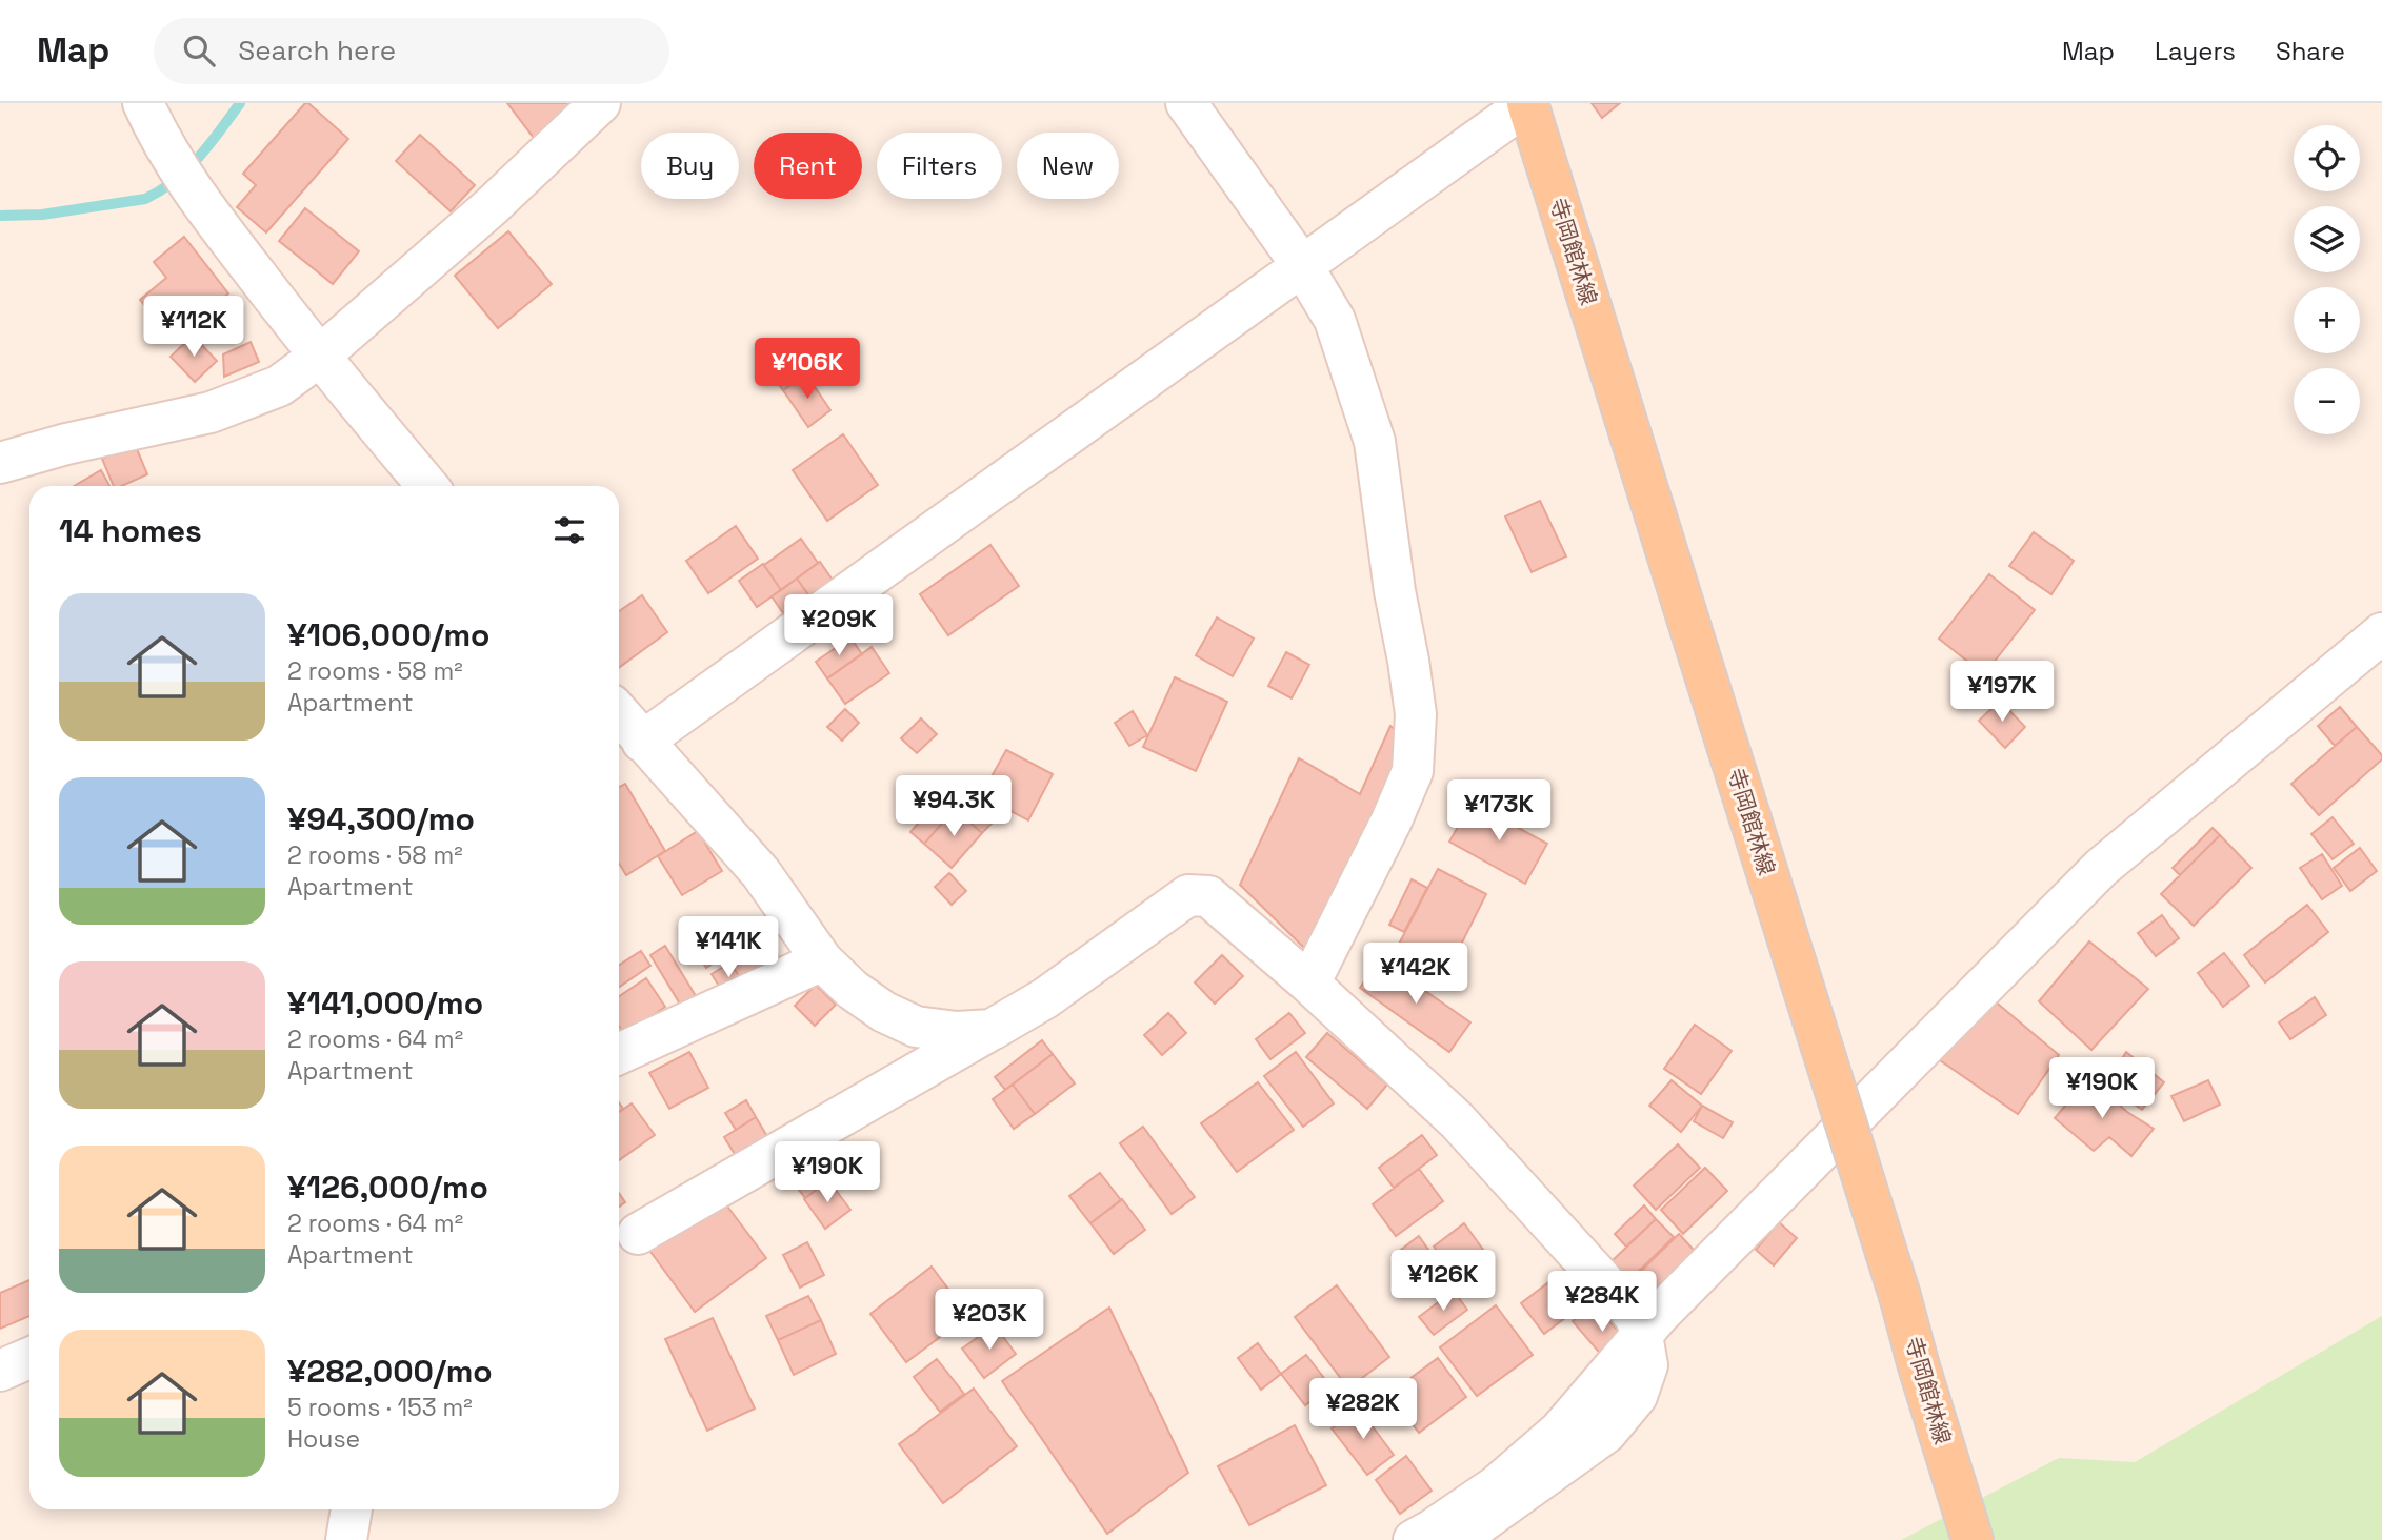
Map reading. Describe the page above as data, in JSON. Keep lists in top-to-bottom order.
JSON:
{
  "streets": {
    "main road": ["寺岡館林線"]
  },
  "page": {
    "header": "Map",
    "search": "Search here",
    "nav": ["Map", "Layers", "Share"],
    "map_buttons": ["+", "−"],
    "chip": [
      "Buy",
      "Rent",
      "Filters",
      "New"
    ],
    "price": [
      "¥112K",
      "¥106K",
      "¥209K",
      "¥197K",
      "¥94.3K",
      "¥173K",
      "¥141K",
      "¥142K",
      "¥190K",
      "¥190K",
      "¥126K",
      "¥284K",
      "¥203K",
      "¥282K"
    ],
    "heading": "14 homes",
    "list": [
      {
        "name": "¥106,000/mo",
        "note": "2 rooms · 58 m² · Apartment"
      },
      {
        "name": "¥94,300/mo",
        "note": "2 rooms · 58 m² · Apartment"
      },
      {
        "name": "¥141,000/mo",
        "note": "2 rooms · 64 m² · Apartment"
      },
      {
        "name": "¥126,000/mo",
        "note": "2 rooms · 64 m² · Apartment"
      },
      {
        "name": "¥282,000/mo",
        "note": "5 rooms · 153 m² · House"
      }
    ]
  }
}
